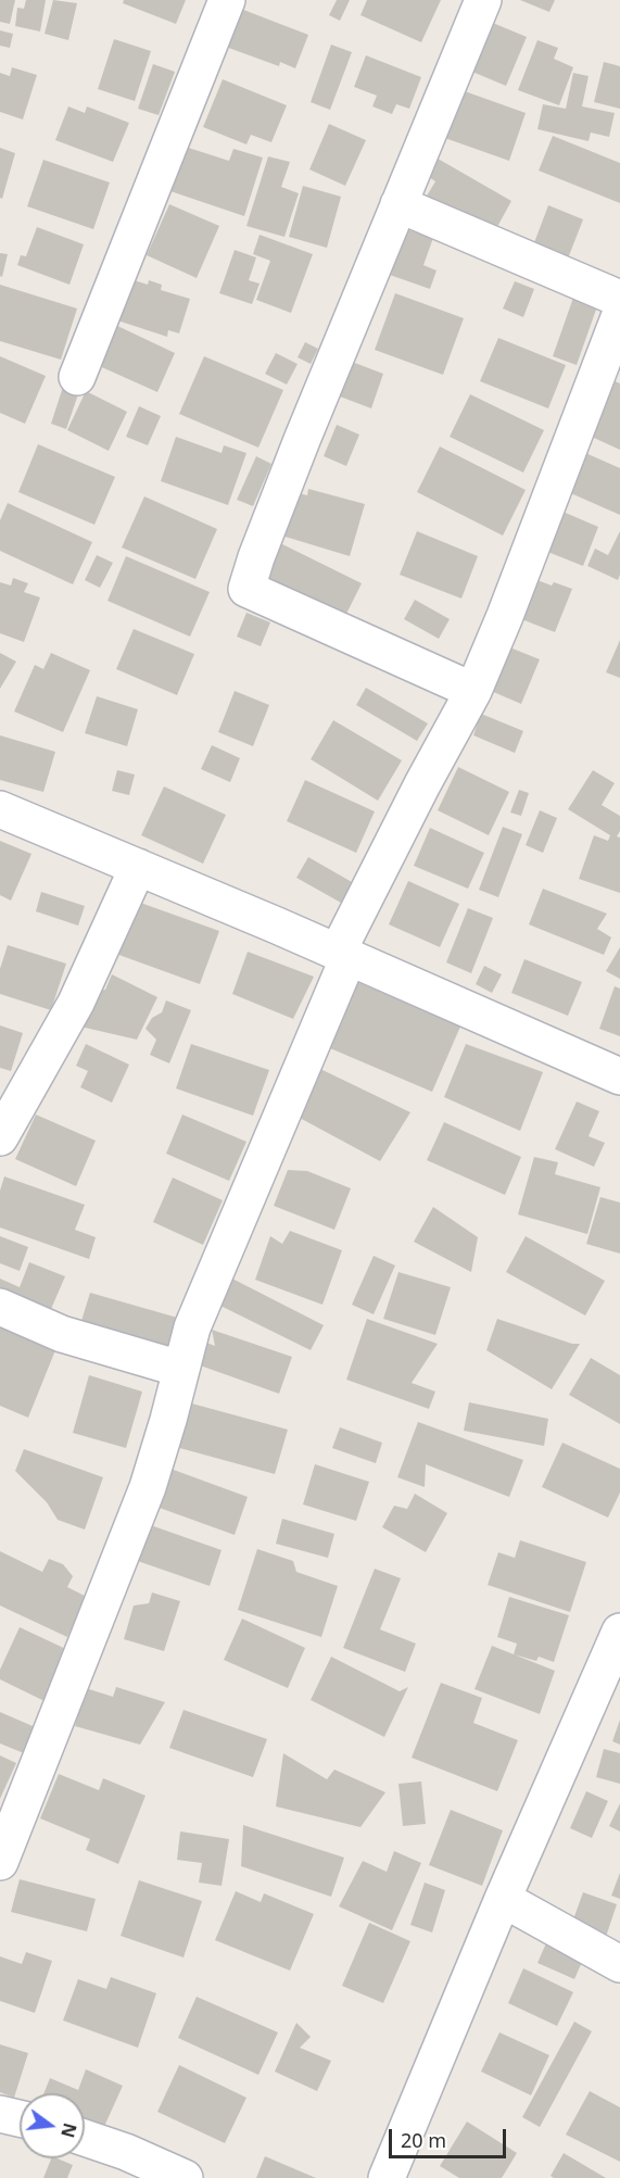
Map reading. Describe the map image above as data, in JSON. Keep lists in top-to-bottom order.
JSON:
{
  "scale_bar": "20 m",
  "north": "right"
}
